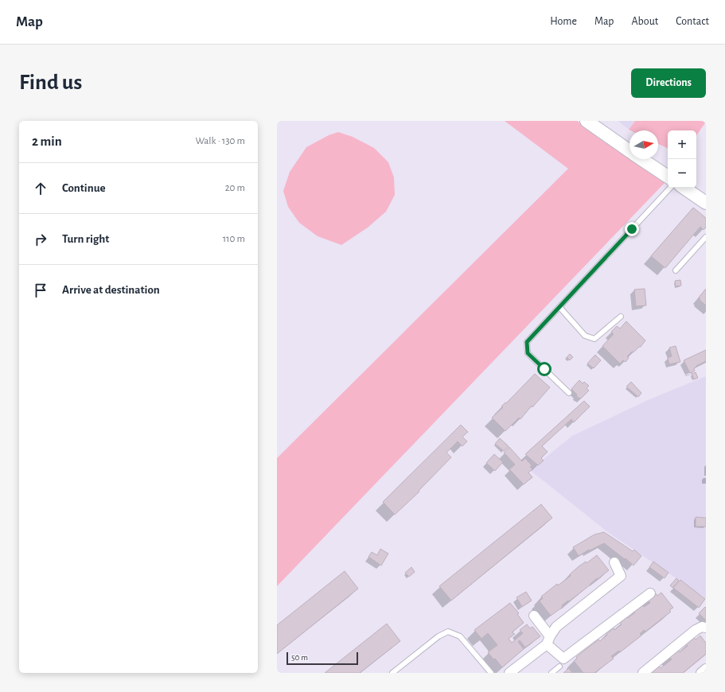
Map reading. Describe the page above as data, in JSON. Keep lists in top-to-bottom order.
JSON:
{
  "scale_bar": "50 m",
  "north": "right",
  "page": {
    "header": "Map",
    "nav": [
      "Home",
      "Map",
      "About",
      "Contact"
    ],
    "buttons": "Directions",
    "title": "Find us",
    "heading": ["2 min", "Walk · 130 m"],
    "map_buttons": ["+", "−"],
    "list": [
      ["Continue", "20 m"],
      ["Turn right", "110 m"],
      "Arrive at destination"
    ],
    "scale": "50 m"
  }
}
